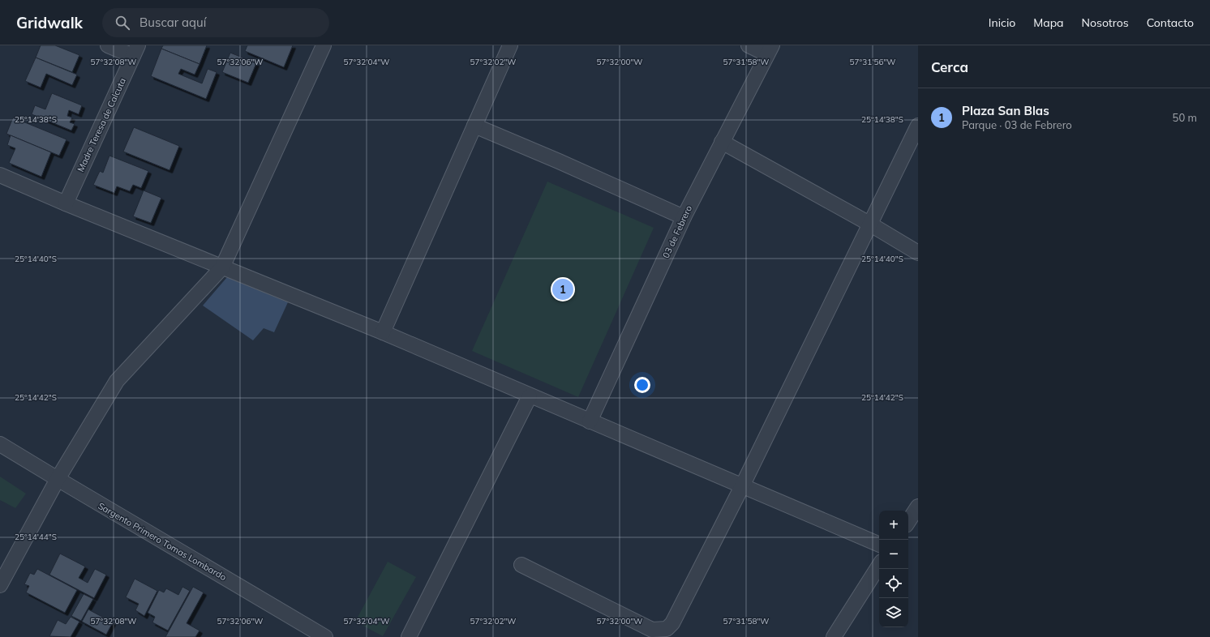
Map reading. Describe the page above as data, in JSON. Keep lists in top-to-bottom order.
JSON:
{
  "streets": {
    "street": ["Madre Teresa de Calcuta", "03 de Febrero", "Sargento Primero Tomas Lombardo"]
  },
  "page": {
    "header": "Gridwalk",
    "search": "Buscar aquí",
    "nav": [
      "Inicio",
      "Mapa",
      "Nosotros",
      "Contacto"
    ],
    "heading": "Cerca",
    "list": [
      {
        "mark": "1",
        "name": "Plaza San Blas",
        "note": "Parque · 03 de Febrero",
        "value": "50 m"
      }
    ],
    "pins": "1",
    "map_buttons": ["+", "−"]
  },
  "coordinates": [
    "57°32'08\"W",
    "57°32'06\"W",
    "57°32'04\"W",
    "57°32'02\"W",
    "57°32'00\"W",
    "57°31'58\"W",
    "57°31'56\"W",
    "25°14'38\"S",
    "25°14'40\"S",
    "25°14'42\"S",
    "25°14'44\"S"
  ]
}
